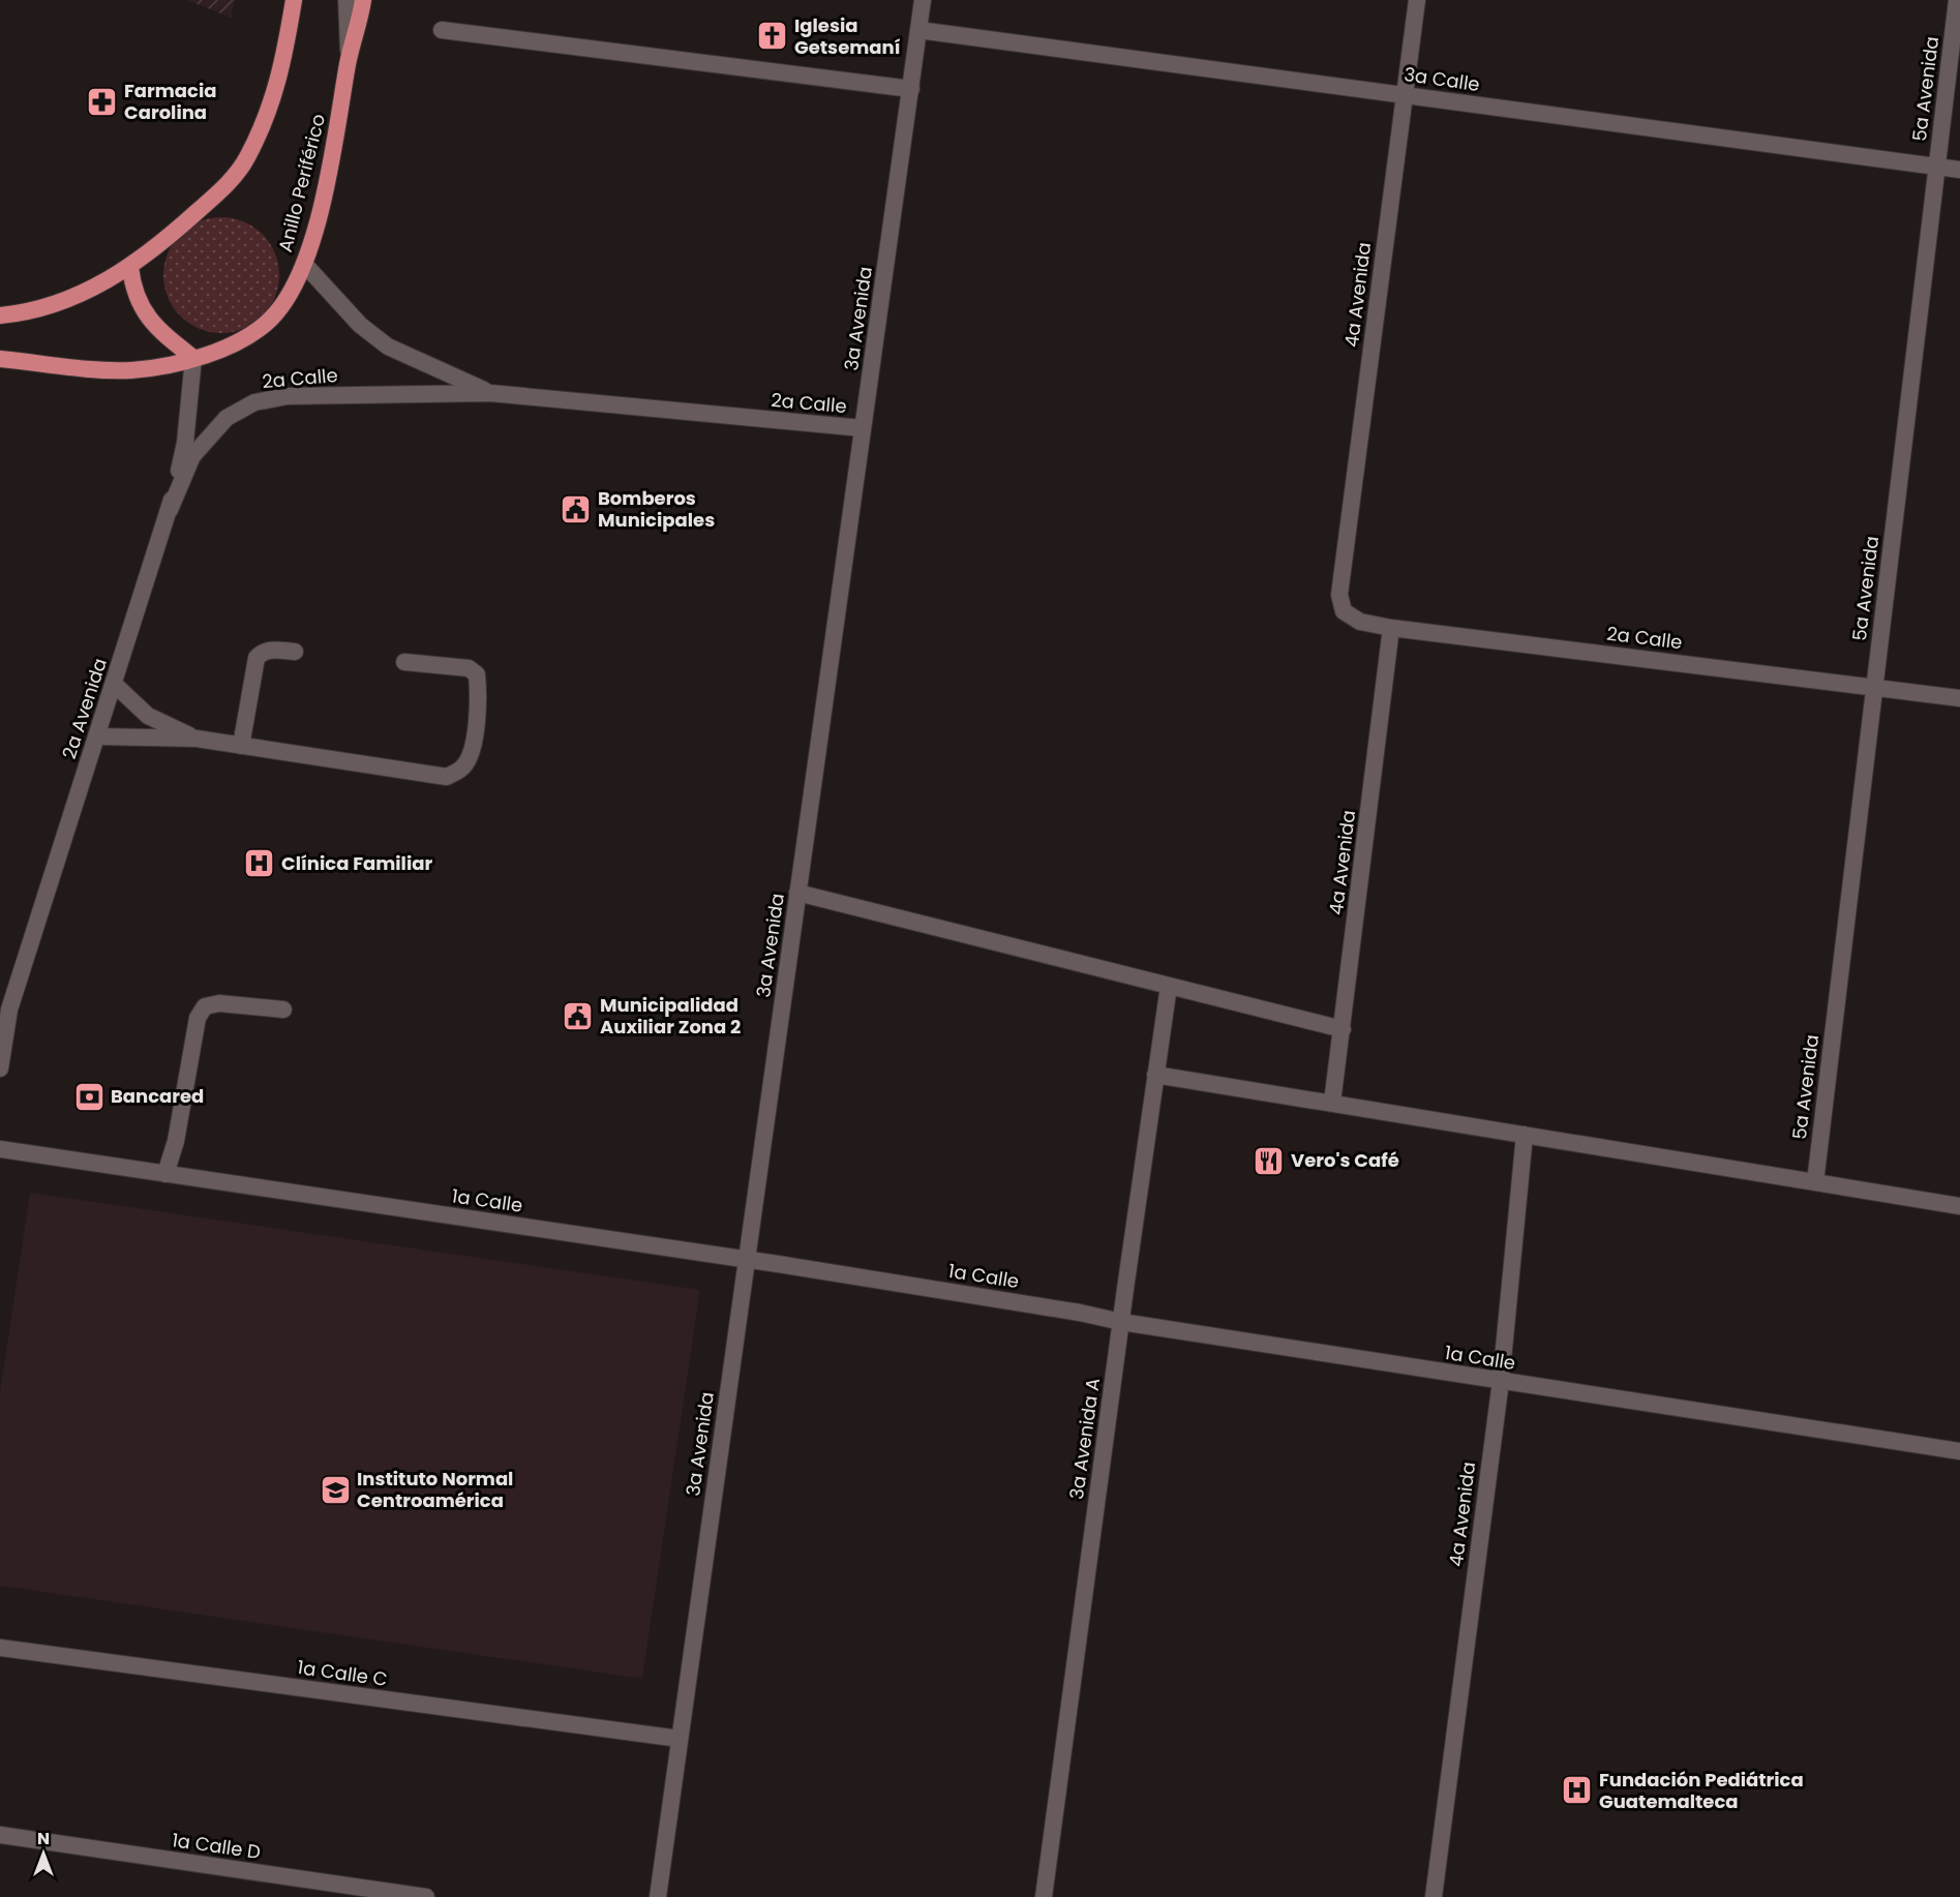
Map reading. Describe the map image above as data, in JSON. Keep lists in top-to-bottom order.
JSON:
{
  "streets": {
    "highway": ["Anillo Periférico"],
    "street": [
      "3a Calle",
      "5a Avenida",
      "4a Avenida",
      "3a Avenida",
      "2a Calle",
      "2a Avenida",
      "1a Calle",
      "3a Avenida A",
      "1a Calle C",
      "1a Calle D"
    ]
  },
  "crossings": [
    ["3a Calle", "5a Avenida"],
    ["3a Calle", "4a Avenida"],
    ["3a Calle", "3a Avenida"],
    ["5a Avenida", "2a Calle"],
    ["Anillo Periférico", "2a Calle"],
    ["Anillo Periférico", "2a Avenida"],
    ["4a Avenida", "2a Calle"],
    ["4a Avenida", "1a Calle"],
    ["3a Avenida", "2a Calle"],
    ["3a Avenida", "1a Calle"],
    ["3a Avenida", "1a Calle C"],
    ["2a Calle", "2a Avenida"],
    ["1a Calle", "3a Avenida A"]
  ],
  "places": {
    "church": ["Iglesia Getsemaní"],
    "pharmacy": ["Farmacia Carolina"],
    "public building": ["Bomberos Municipales", "Municipalidad Auxiliar Zona 2"],
    "hospital": ["Clínica Familiar", "Fundación Pediátrica Guatemalteca"],
    "bank": ["Bancared"],
    "restaurant": ["Vero's Café"],
    "school or university": ["Instituto Normal Centroamérica"]
  },
  "north": "top"
}
